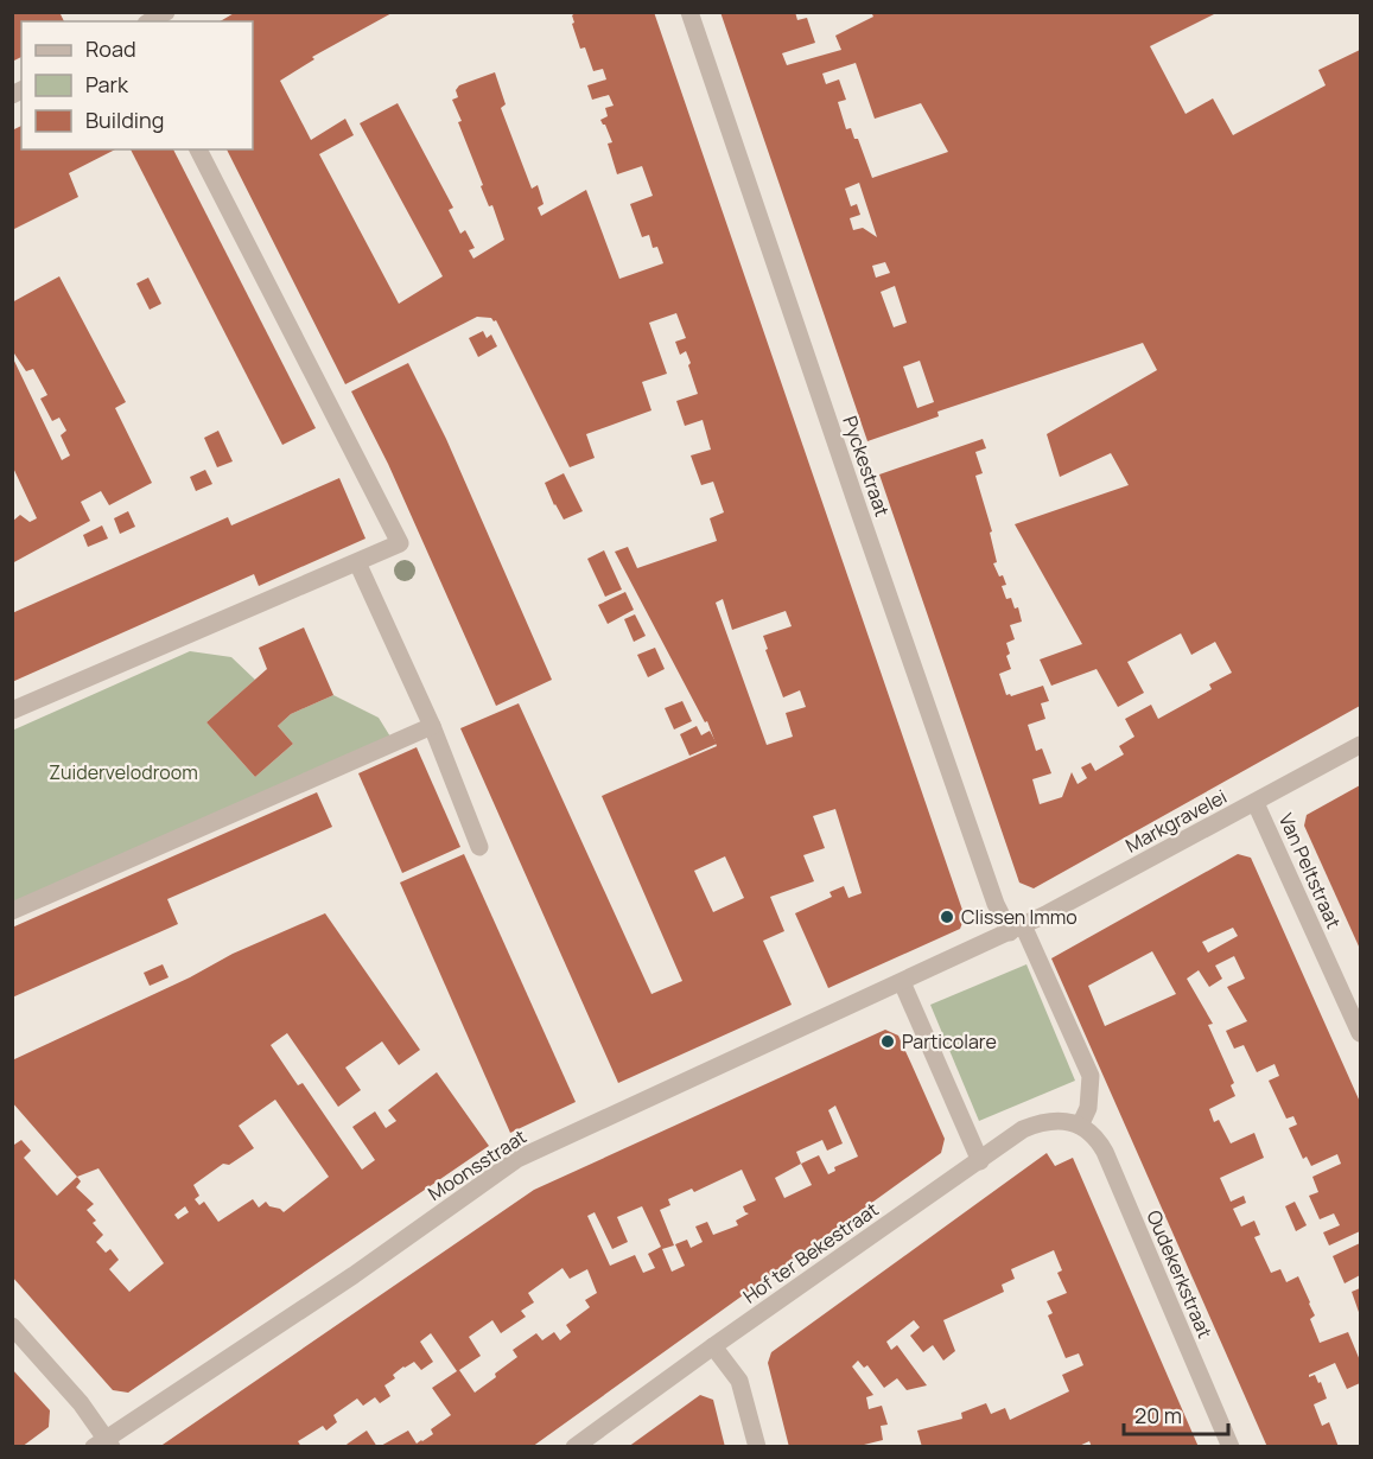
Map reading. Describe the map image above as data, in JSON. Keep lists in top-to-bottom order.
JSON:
{
  "streets": {
    "street": [
      "Pyckestraat",
      "Markgravelei",
      "Van Peltstraat",
      "Moonsstraat",
      "Hof ter Bekestraat",
      "Oudekerkstraat"
    ]
  },
  "crossings": [
    ["Pyckestraat", "Markgravelei"],
    ["Pyckestraat", "Hof ter Bekestraat"],
    ["Pyckestraat", "Oudekerkstraat"],
    ["Markgravelei", "Van Peltstraat"],
    ["Markgravelei", "Moonsstraat"],
    ["Hof ter Bekestraat", "Oudekerkstraat"]
  ],
  "parks": ["Zuidervelodroom"],
  "places": ["Clissen Immo", "Particolare"],
  "legend": ["Road", "Park", "Building"],
  "scale_bar": "20 m"
}
